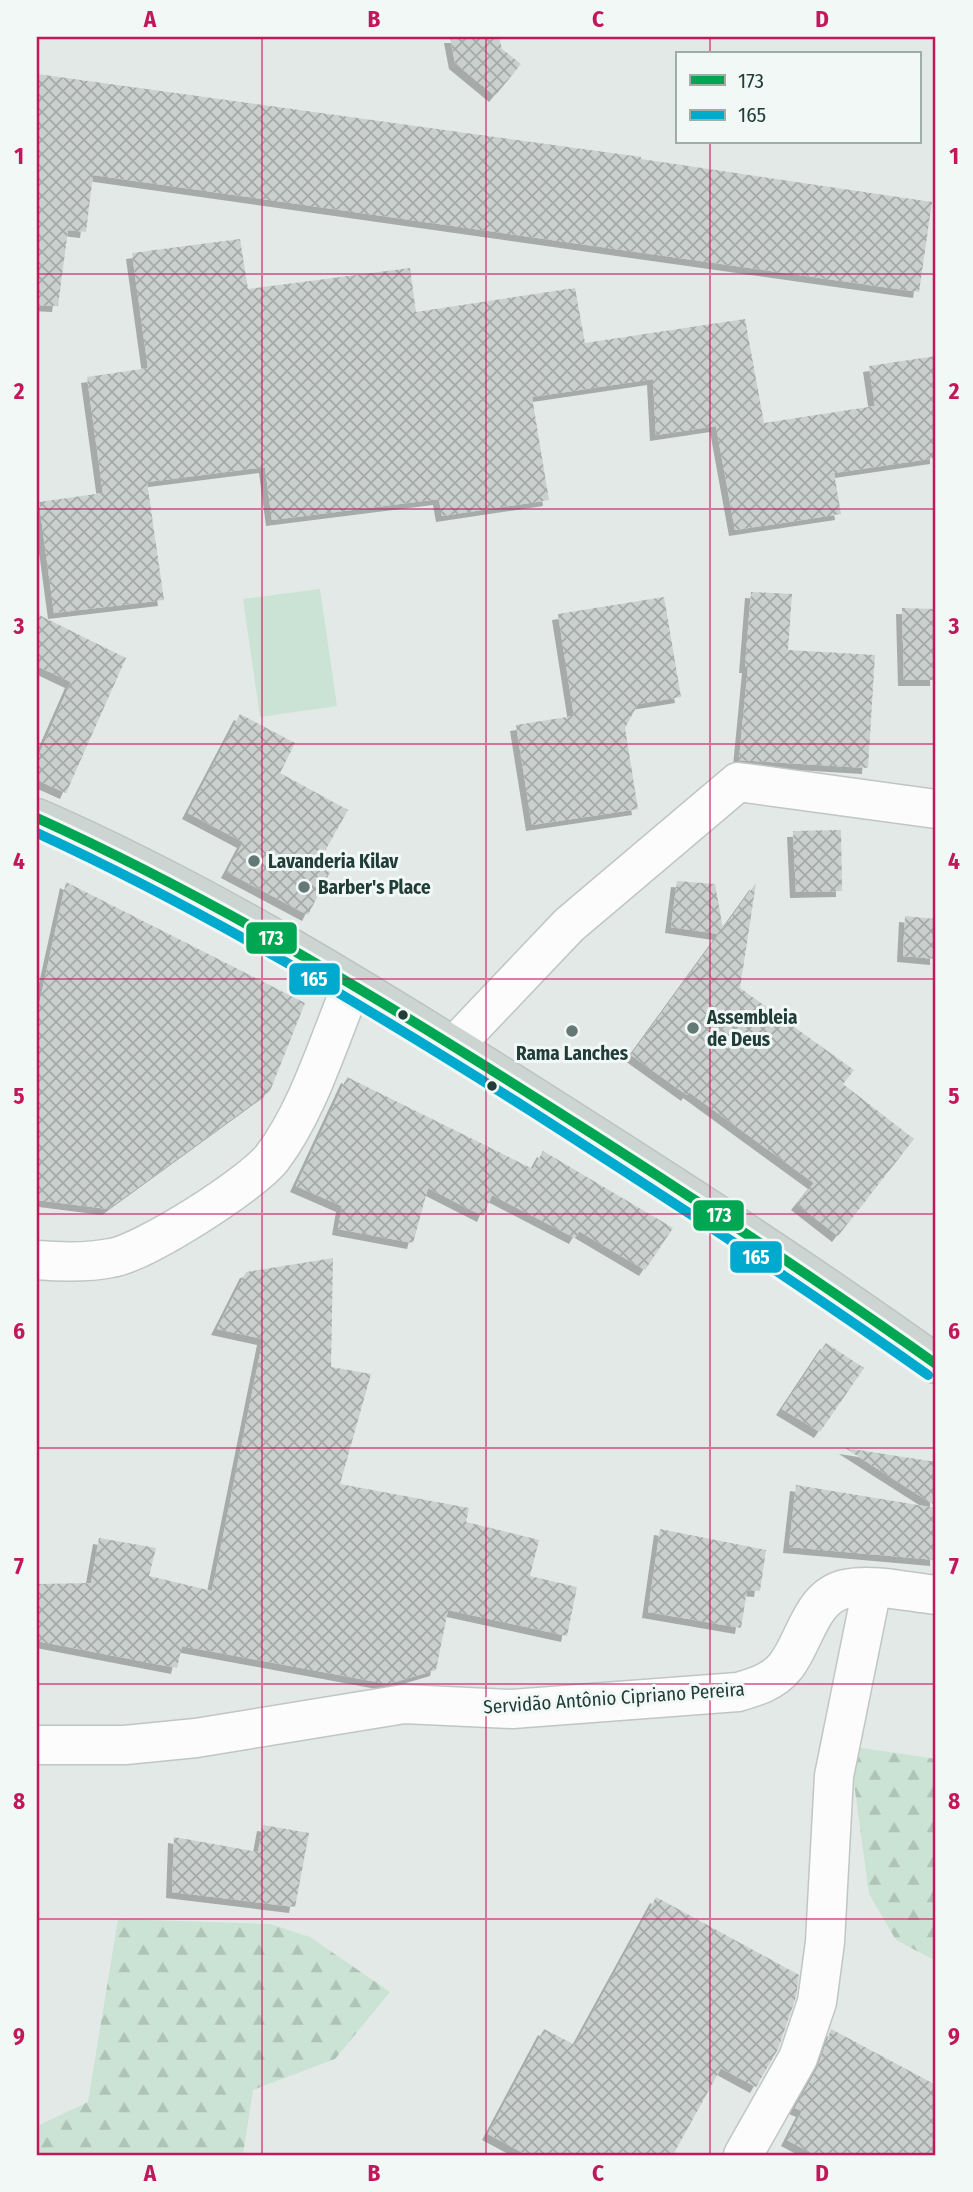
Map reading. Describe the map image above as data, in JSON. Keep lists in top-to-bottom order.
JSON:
{
  "streets": {
    "street": ["Servidão Antônio Cipriano Pereira"]
  },
  "places": [
    "Lavanderia Kilav",
    "Barber's Place",
    "Assembleia de Deus",
    "Rama Lanches"
  ],
  "lines": ["transit line 173", "transit line 165"],
  "legend": ["173", "165"],
  "grid": {
    "columns": [
      "A",
      "B",
      "C",
      "D"
    ],
    "rows": [
      "1",
      "2",
      "3",
      "4",
      "5",
      "6",
      "7",
      "8",
      "9"
    ]
  }
}
